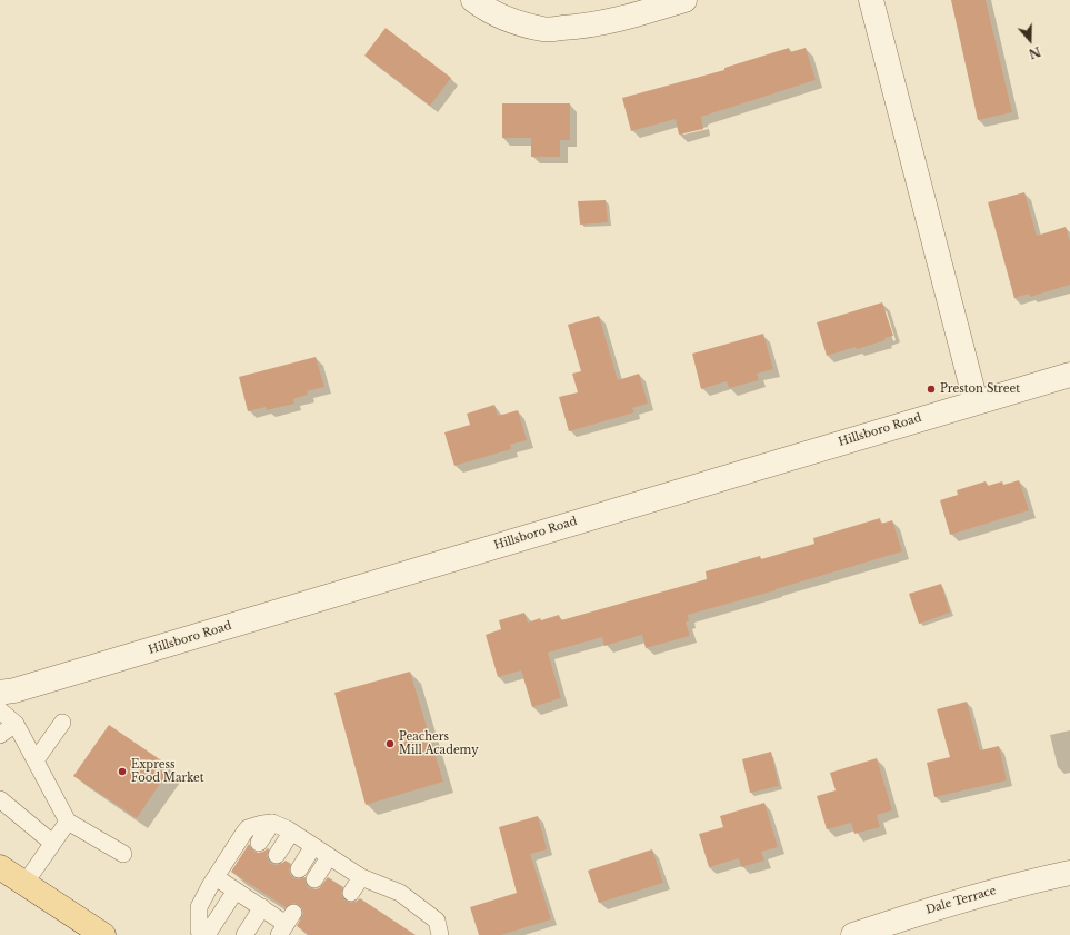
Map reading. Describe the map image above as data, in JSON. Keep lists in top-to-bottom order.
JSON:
{
  "streets": {
    "street": ["Hillsboro Road", "Dale Terrace"]
  },
  "places": ["Preston Street", "Peachers Mill Academy", "Express Food Market"],
  "north": "bottom"
}
